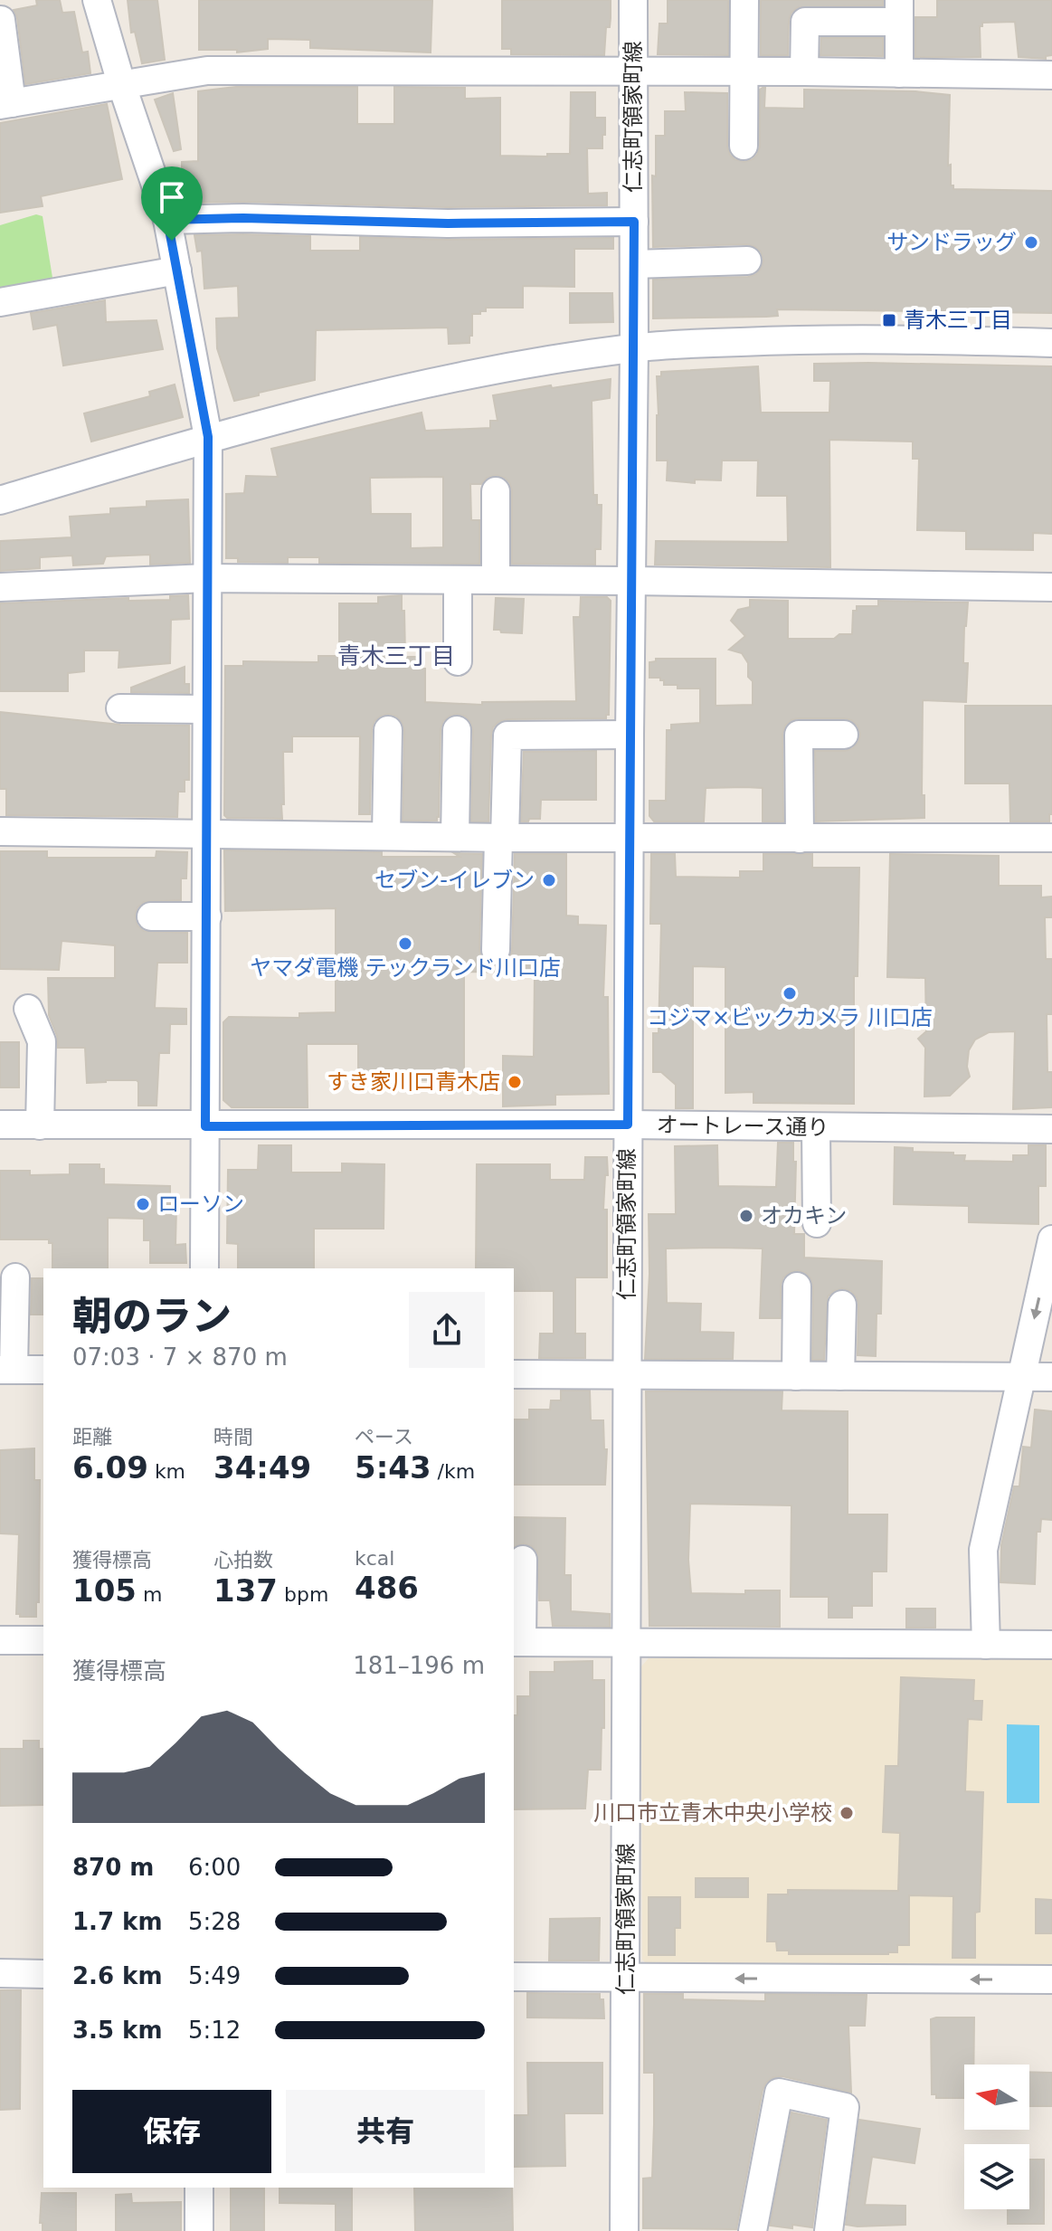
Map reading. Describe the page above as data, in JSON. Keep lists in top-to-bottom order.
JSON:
{
  "streets": {
    "street": ["仁志町領家町線", "オートレース通り"]
  },
  "crossings": [
    ["仁志町領家町線", "オートレース通り"]
  ],
  "districts": ["青木三丁目"],
  "places": {
    "other": [
      "サンドラッグ",
      "セブン-イレブン",
      "ヤマダ電機 テックランド川口店",
      "コジマ×ビックカメラ 川口店",
      "すき家川口青木店",
      "ローソン",
      "オカキン",
      "川口市立青木中央小学校"
    ],
    "transit": ["青木三丁目"]
  },
  "north": "left",
  "page": {
    "heading": ["朝のラン", "07:03 · 7 × 870 m"],
    "stats": [
      ["距離", "6.09 km"],
      ["時間", "34:49"],
      ["ペース", "5:43 /km"],
      ["獲得標高", "105 m"],
      ["心拍数", "137 bpm"],
      ["kcal", "486"]
    ],
    "chart": ["獲得標高", "181–196 m"],
    "list": [
      {
        "name": "870 m",
        "note": "6:00"
      },
      {
        "name": "1.7 km",
        "note": "5:28"
      },
      {
        "name": "2.6 km",
        "note": "5:49"
      },
      {
        "name": "3.5 km",
        "note": "5:12"
      }
    ],
    "buttons": ["保存", "共有"]
  }
}
